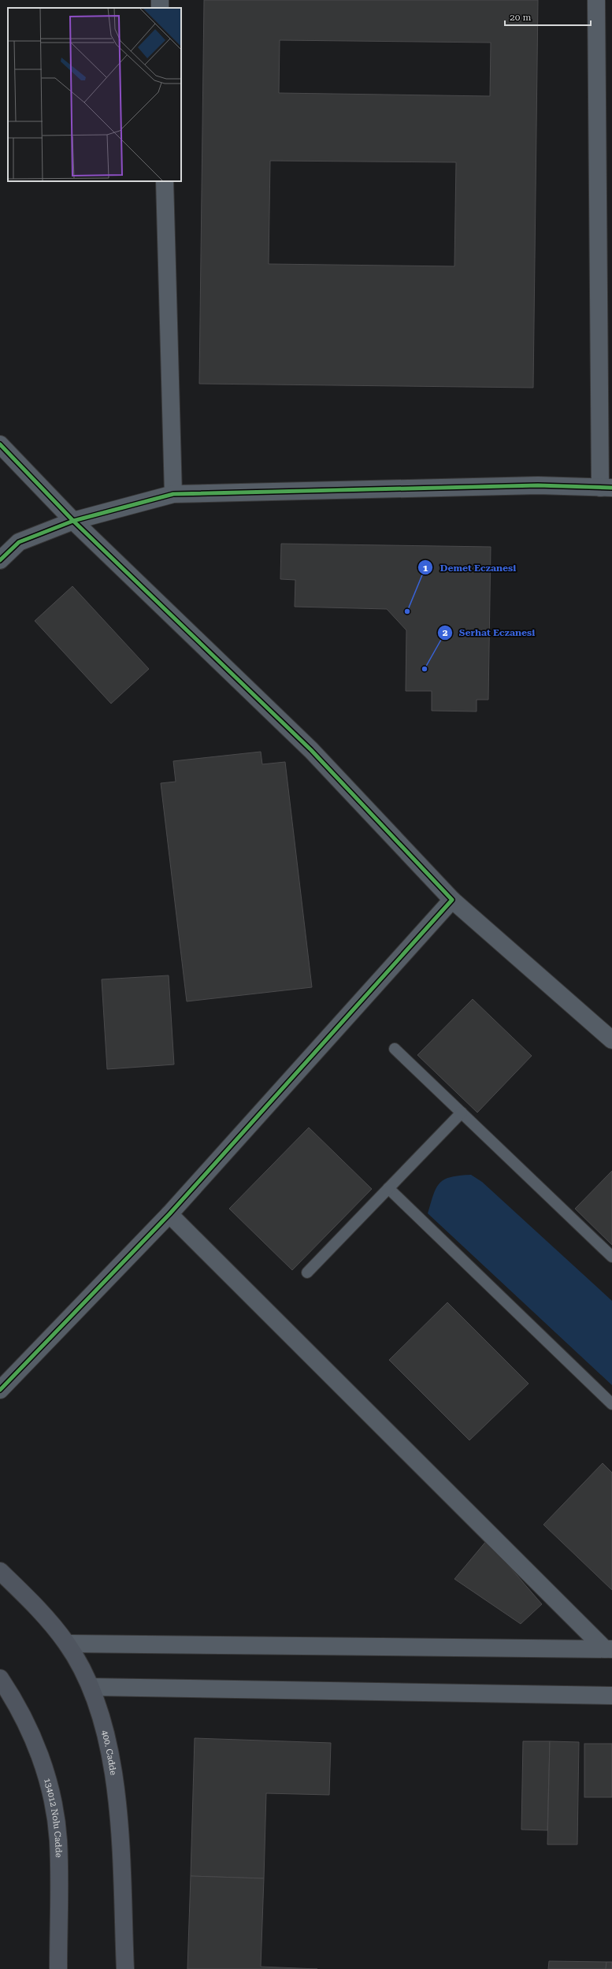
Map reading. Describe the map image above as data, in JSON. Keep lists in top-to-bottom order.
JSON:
{
  "streets": {
    "main road": ["400. Cadde", "134012 Nolu Cadde"]
  },
  "places": ["Demet Eczanesi", "Serhat Eczanesi"],
  "scale_bar": "20 m"
}
